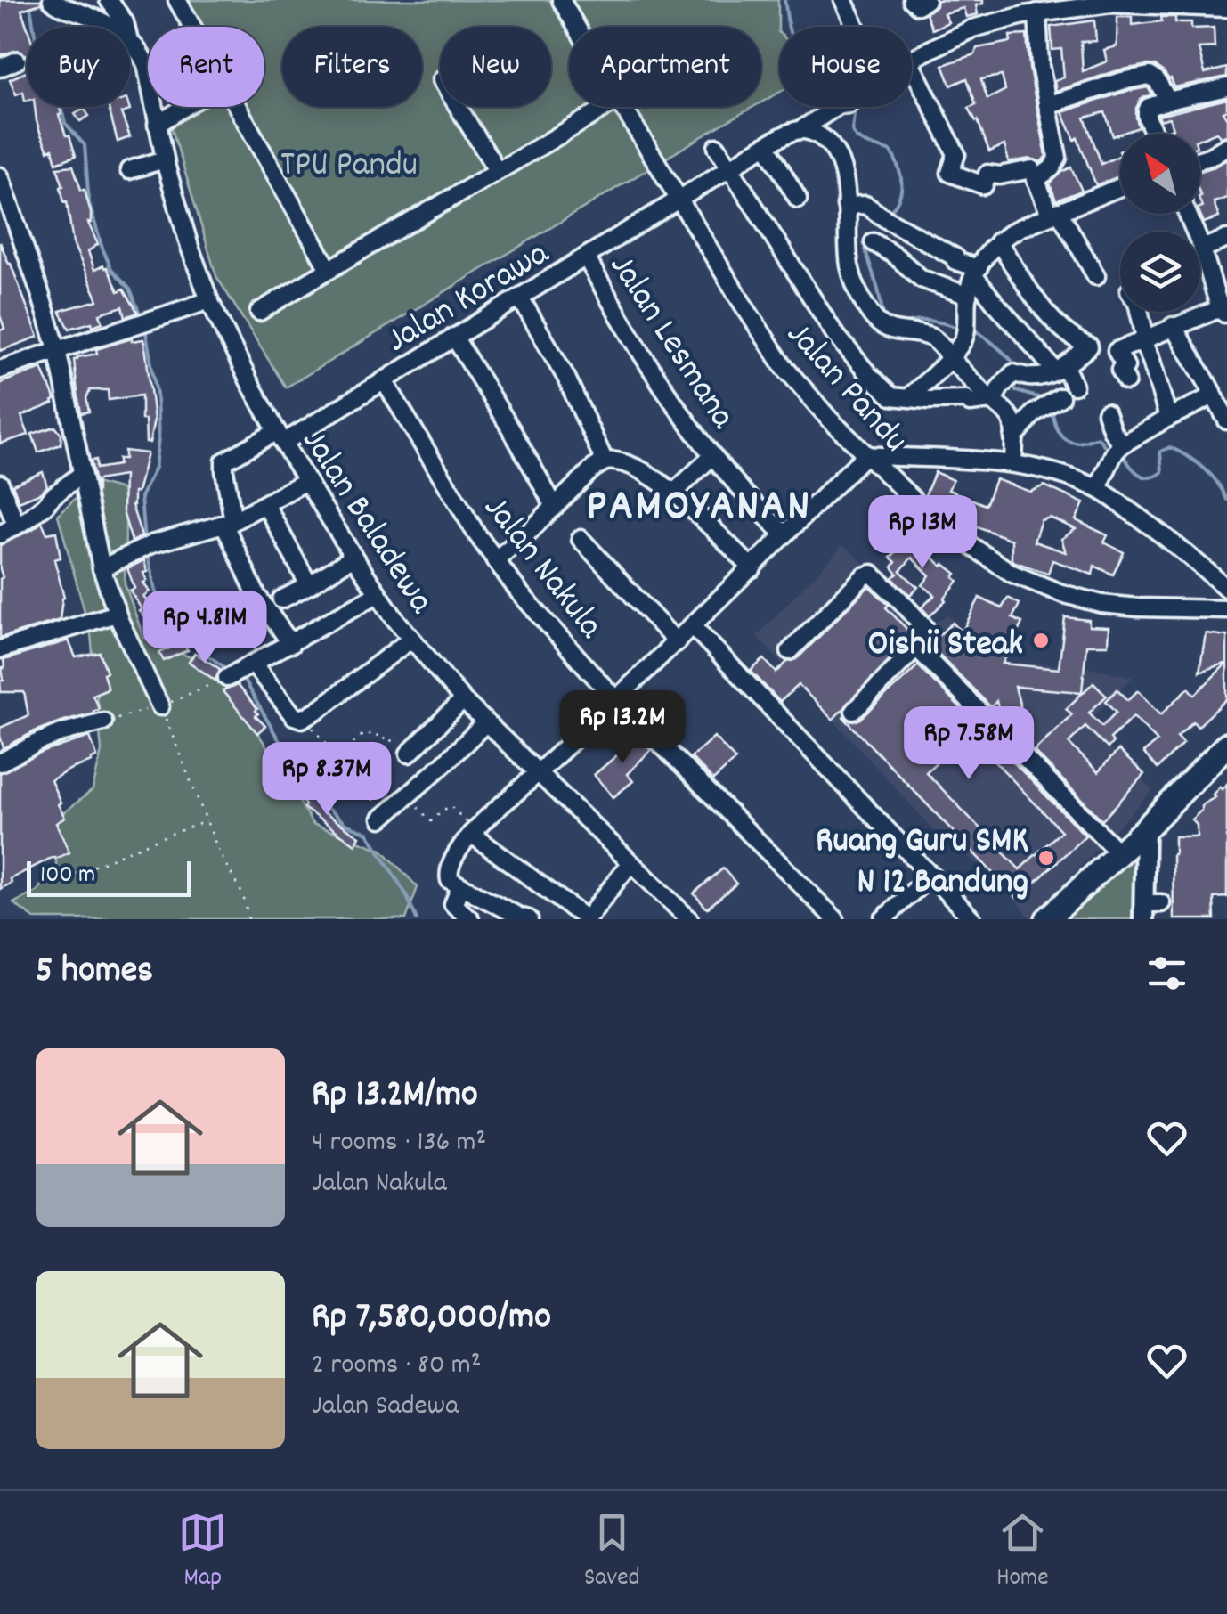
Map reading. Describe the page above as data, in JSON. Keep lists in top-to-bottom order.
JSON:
{
  "streets": {
    "street": [
      "Jalan Korawa",
      "Jalan Lesmana",
      "Jalan Pandu",
      "Jalan Baladewa",
      "Jalan Nakula"
    ]
  },
  "crossings": [
    ["Jalan Korawa", "Jalan Lesmana"],
    ["Jalan Korawa", "Jalan Pandu"],
    ["Jalan Korawa", "Jalan Baladewa"],
    ["Jalan Korawa", "Jalan Nakula"]
  ],
  "districts": ["PAMOYANAN"],
  "parks": ["TPU Pandu"],
  "places": ["Oishii Steak", "Ruang Guru SMK N 12 Bandung"],
  "scale_bar": "100 m",
  "north": "top left",
  "page": {
    "chip": [
      "Buy",
      "Rent",
      "Filters",
      "New",
      "Apartment",
      "House"
    ],
    "price": [
      "Rp 13M",
      "Rp 4.81M",
      "Rp 13.2M",
      "Rp 7.58M",
      "Rp 8.37M"
    ],
    "scale": "100 m",
    "heading": "5 homes",
    "list": [
      {
        "name": "Rp 13.2M/mo",
        "note": "4 rooms · 136 m² · Jalan Nakula"
      },
      {
        "name": "Rp 7,580,000/mo",
        "note": "2 rooms · 80 m² · Jalan Sadewa"
      }
    ],
    "tabs": ["Map", "Saved", "Home"]
  }
}
